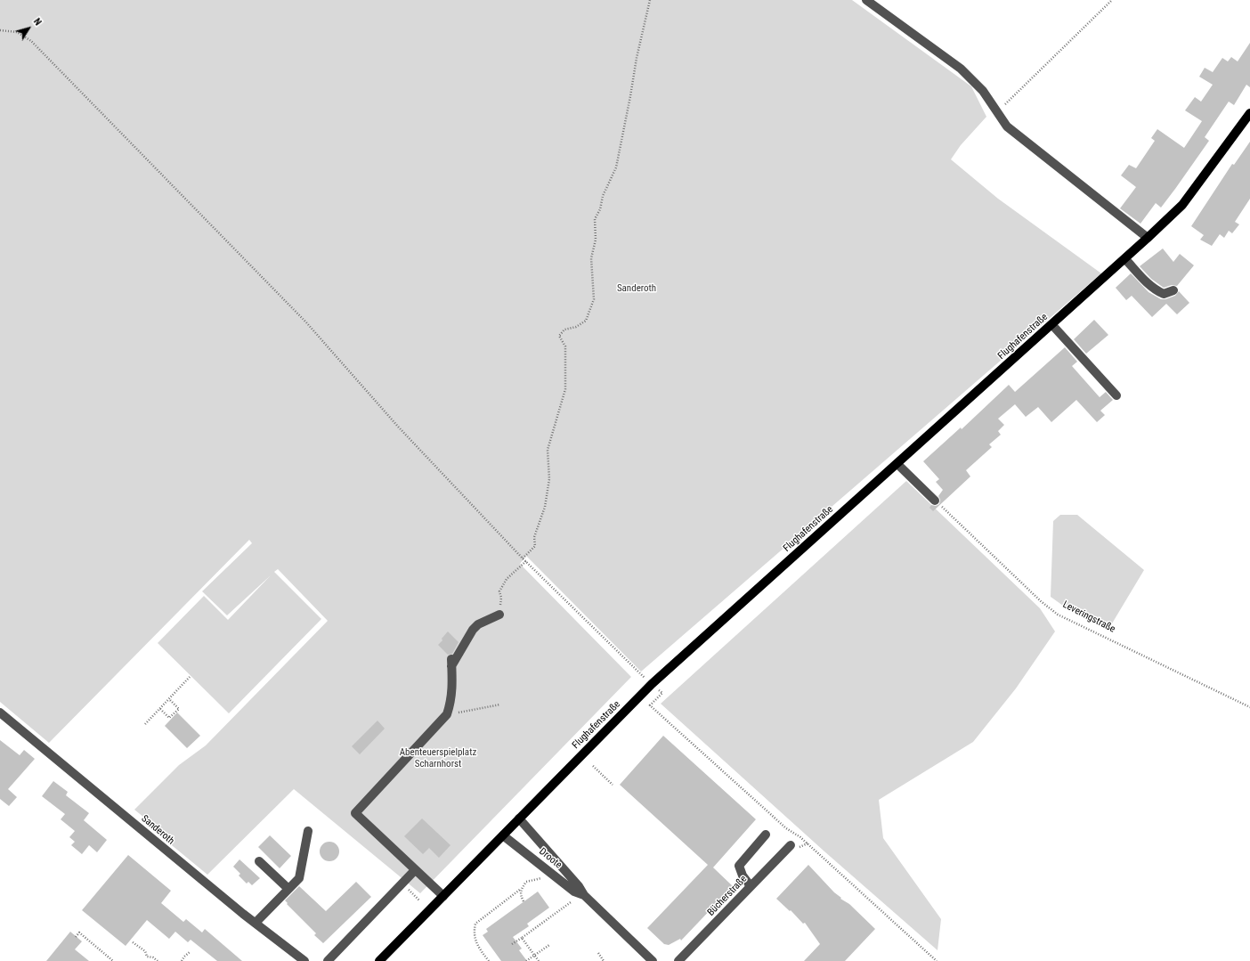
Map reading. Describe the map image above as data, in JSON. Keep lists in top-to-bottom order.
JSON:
{
  "streets": {
    "main road": ["Flughafenstraße"],
    "street": ["Sanderoth", "Droote", "Bücherstraße"],
    "path": ["Leveringstraße"]
  },
  "crossings": [
    ["Flughafenstraße", "Droote"]
  ],
  "parks": ["Sanderoth", "Abenteuerspielplatz Scharnhorst"],
  "north": "top right"
}
